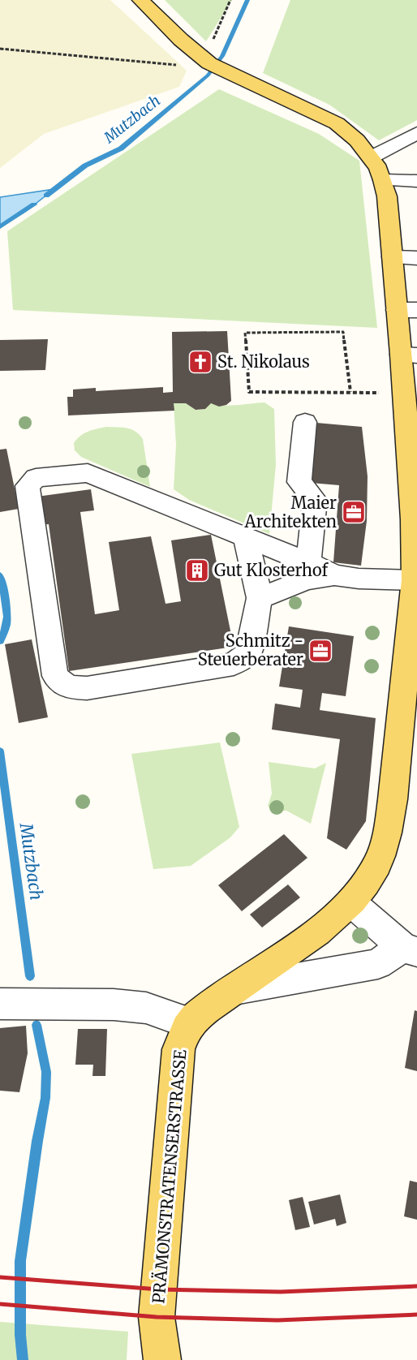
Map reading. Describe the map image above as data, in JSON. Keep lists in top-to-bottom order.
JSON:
{
  "streets": {
    "main road": ["PRÄMONSTRATENSERSTRASSE"]
  },
  "water": ["Mutzbach"],
  "places": {
    "church": ["St. Nikolaus"],
    "office": ["Maier Architekten", "Schmitz - Steuerberater"],
    "building": ["Gut Klosterhof"]
  }
}
